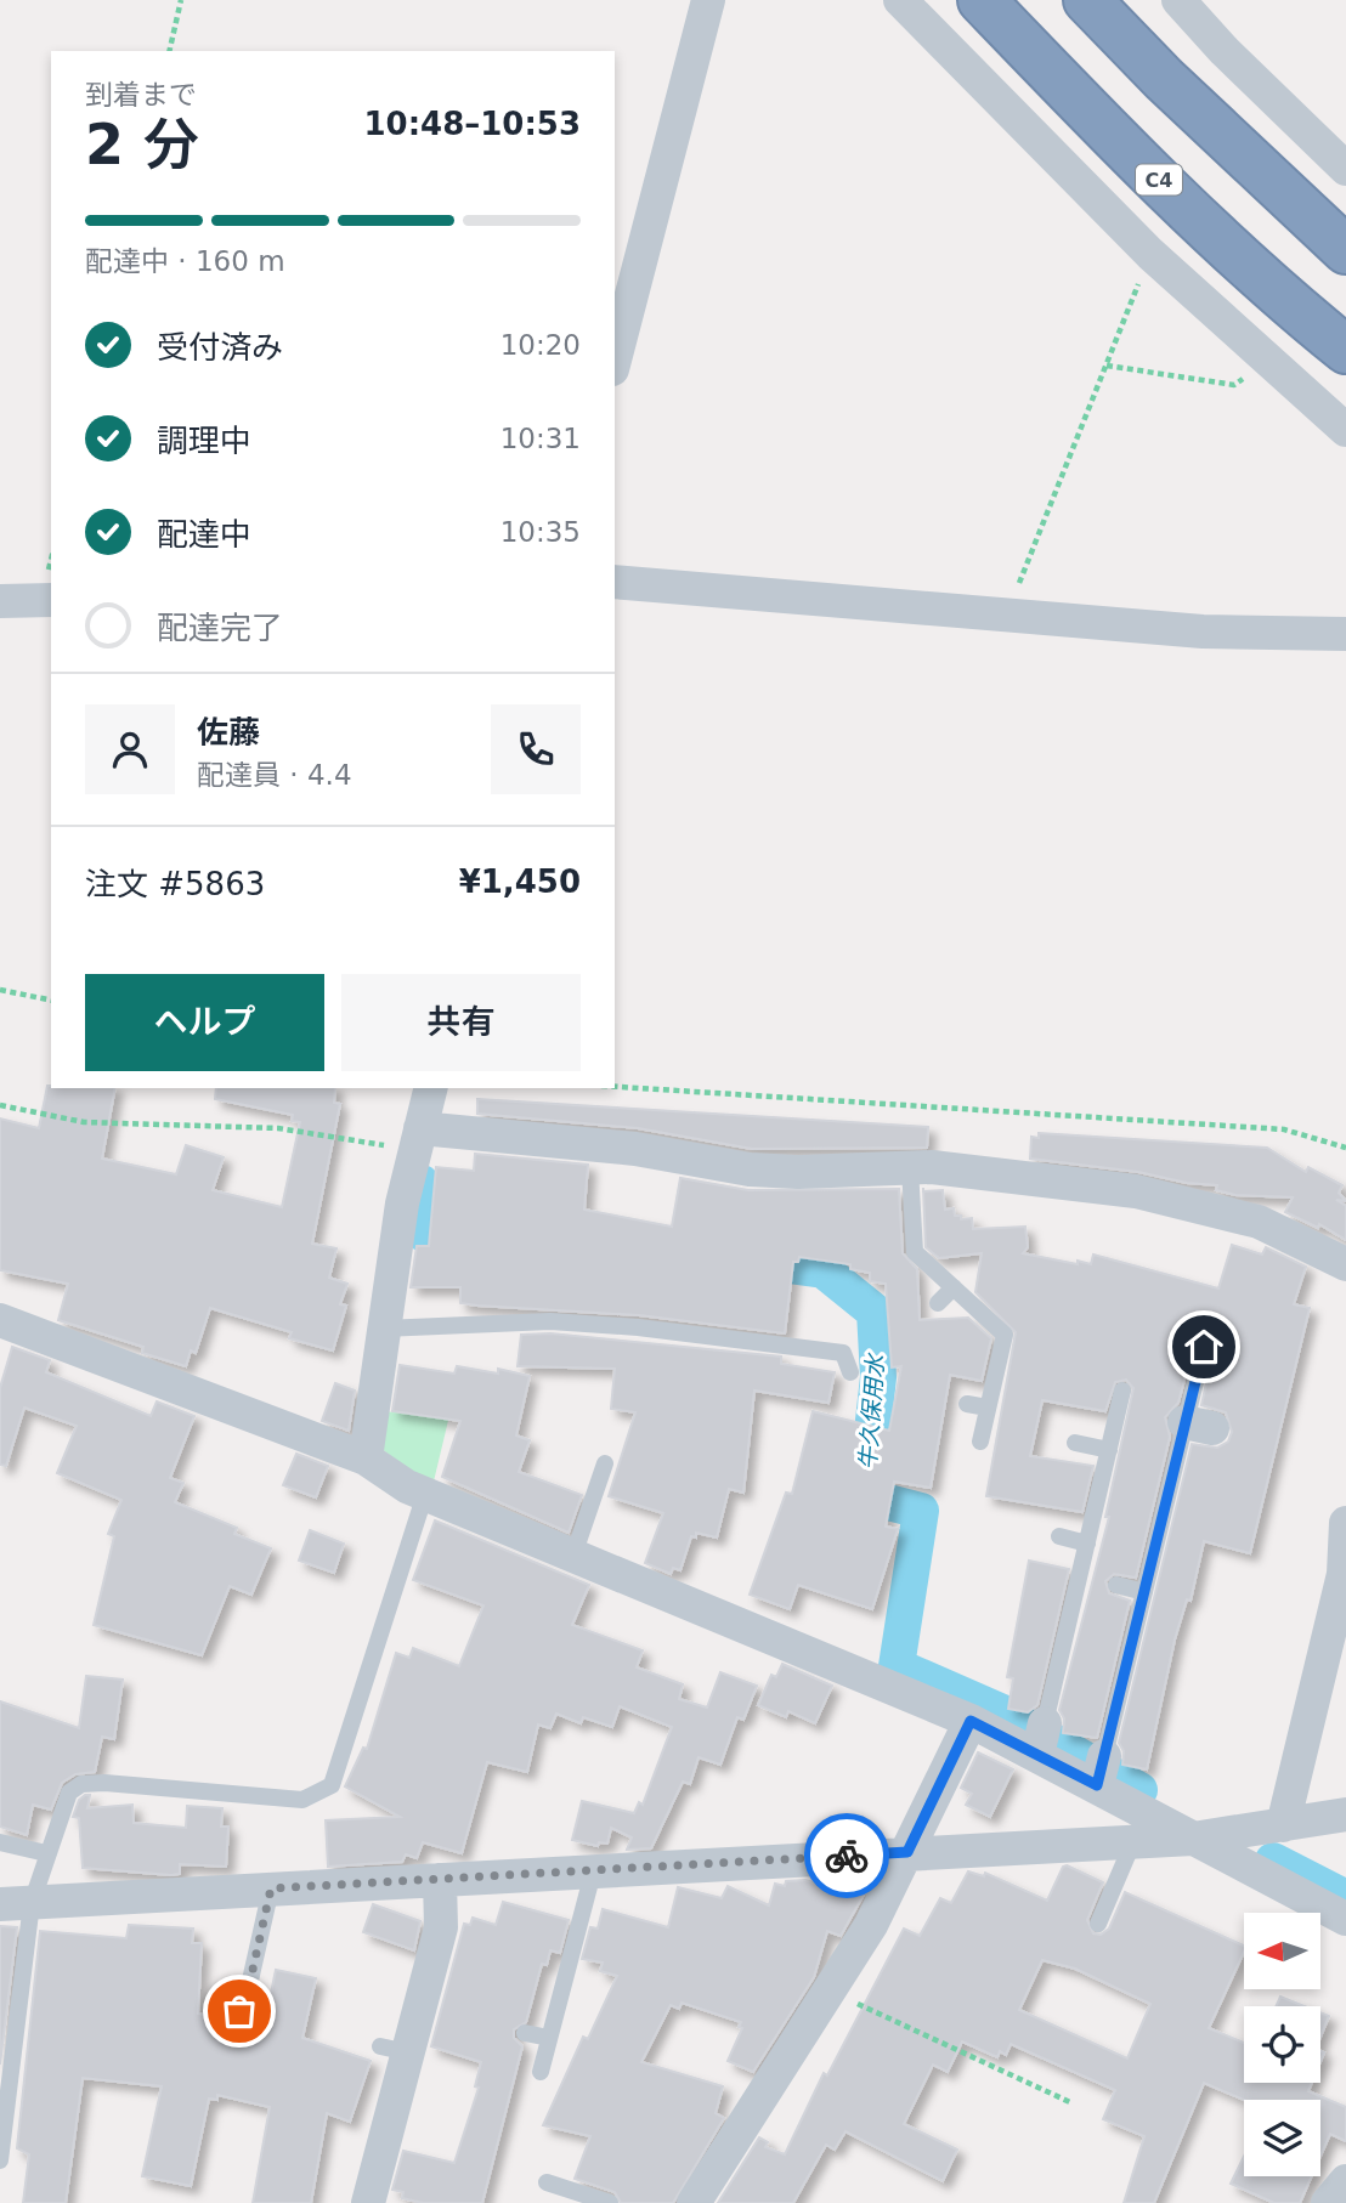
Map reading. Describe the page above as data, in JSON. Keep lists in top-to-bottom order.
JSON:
{
  "streets": {
    "highway": ["C4"]
  },
  "water": ["牛久保用水"],
  "north": "left",
  "page": {
    "heading": ["2 分", "到着まで", "10:48–10:53"],
    "panel": [
      "佐藤",
      "配達員 · 4.4",
      "注文 #5863",
      "¥1,450"
    ],
    "bar": "配達中 · 160 m",
    "list": [
      ["受付済み", "10:20"],
      ["調理中", "10:31"],
      ["配達中", "10:35"],
      "配達完了"
    ],
    "buttons": ["ヘルプ", "共有"]
  }
}
